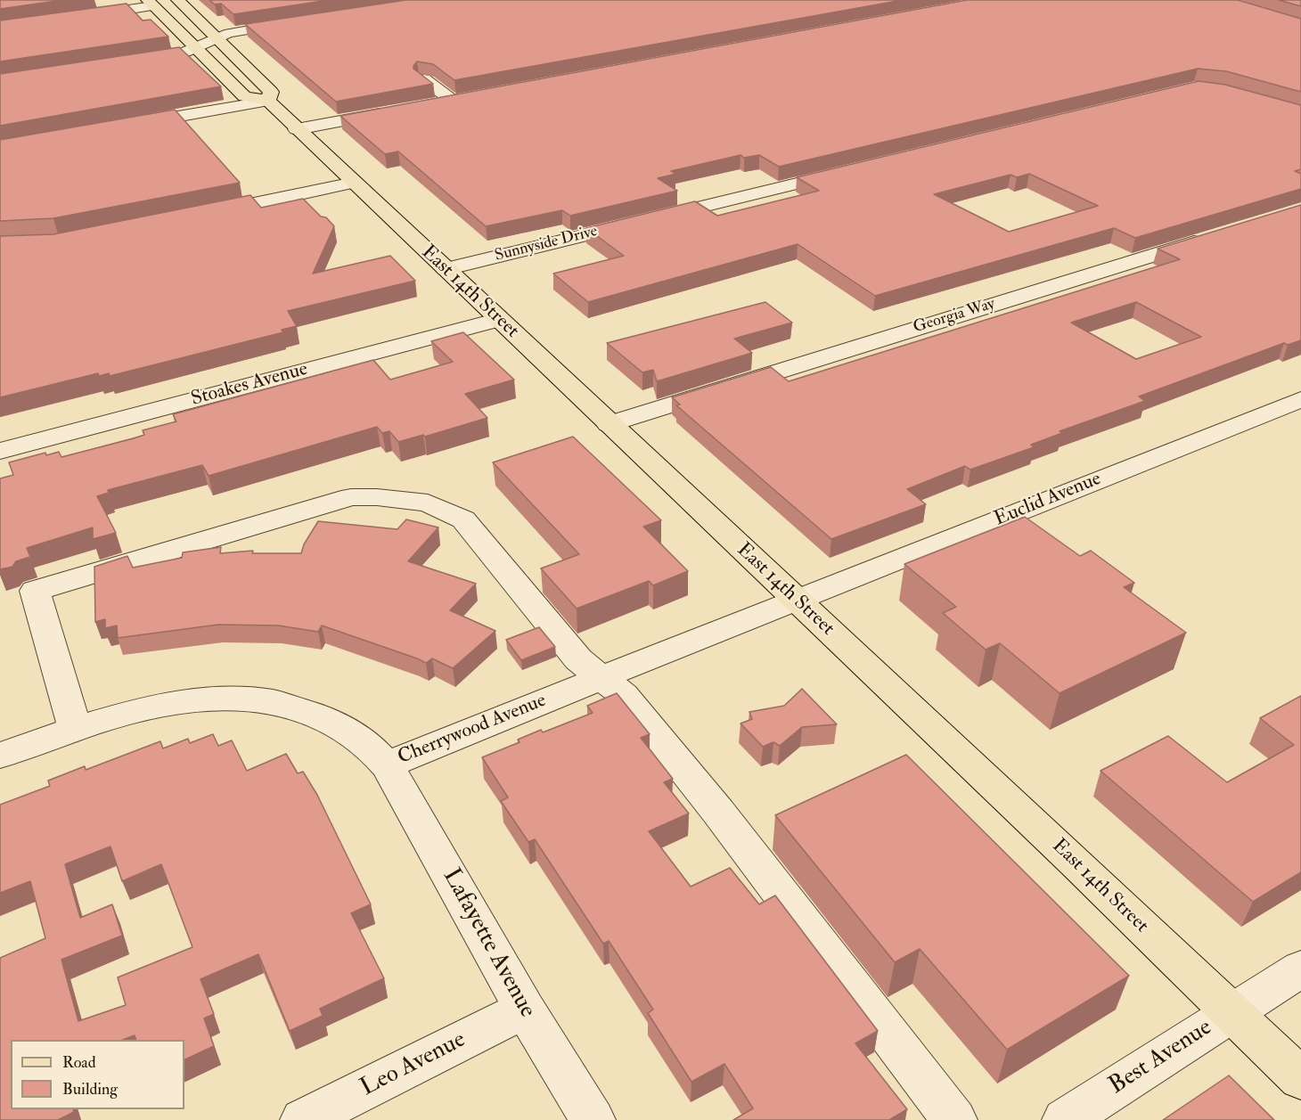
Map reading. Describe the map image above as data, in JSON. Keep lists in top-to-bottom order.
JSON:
{
  "streets": {
    "main road": ["East 14th Street"],
    "street": [
      "Sunnyside Drive",
      "Georgia Way",
      "Stoakes Avenue",
      "Euclid Avenue",
      "Cherrywood Avenue",
      "Lafayette Avenue",
      "Best Avenue",
      "Leo Avenue"
    ]
  },
  "crossings": [
    ["Sunnyside Drive", "East 14th Street"],
    ["East 14th Street", "Georgia Way"],
    ["East 14th Street", "Stoakes Avenue"],
    ["East 14th Street", "Euclid Avenue"],
    ["East 14th Street", "Cherrywood Avenue"],
    ["East 14th Street", "Best Avenue"],
    ["Euclid Avenue", "Cherrywood Avenue"],
    ["Cherrywood Avenue", "Lafayette Avenue"],
    ["Lafayette Avenue", "Leo Avenue"]
  ],
  "legend": ["Road", "Building"]
}
